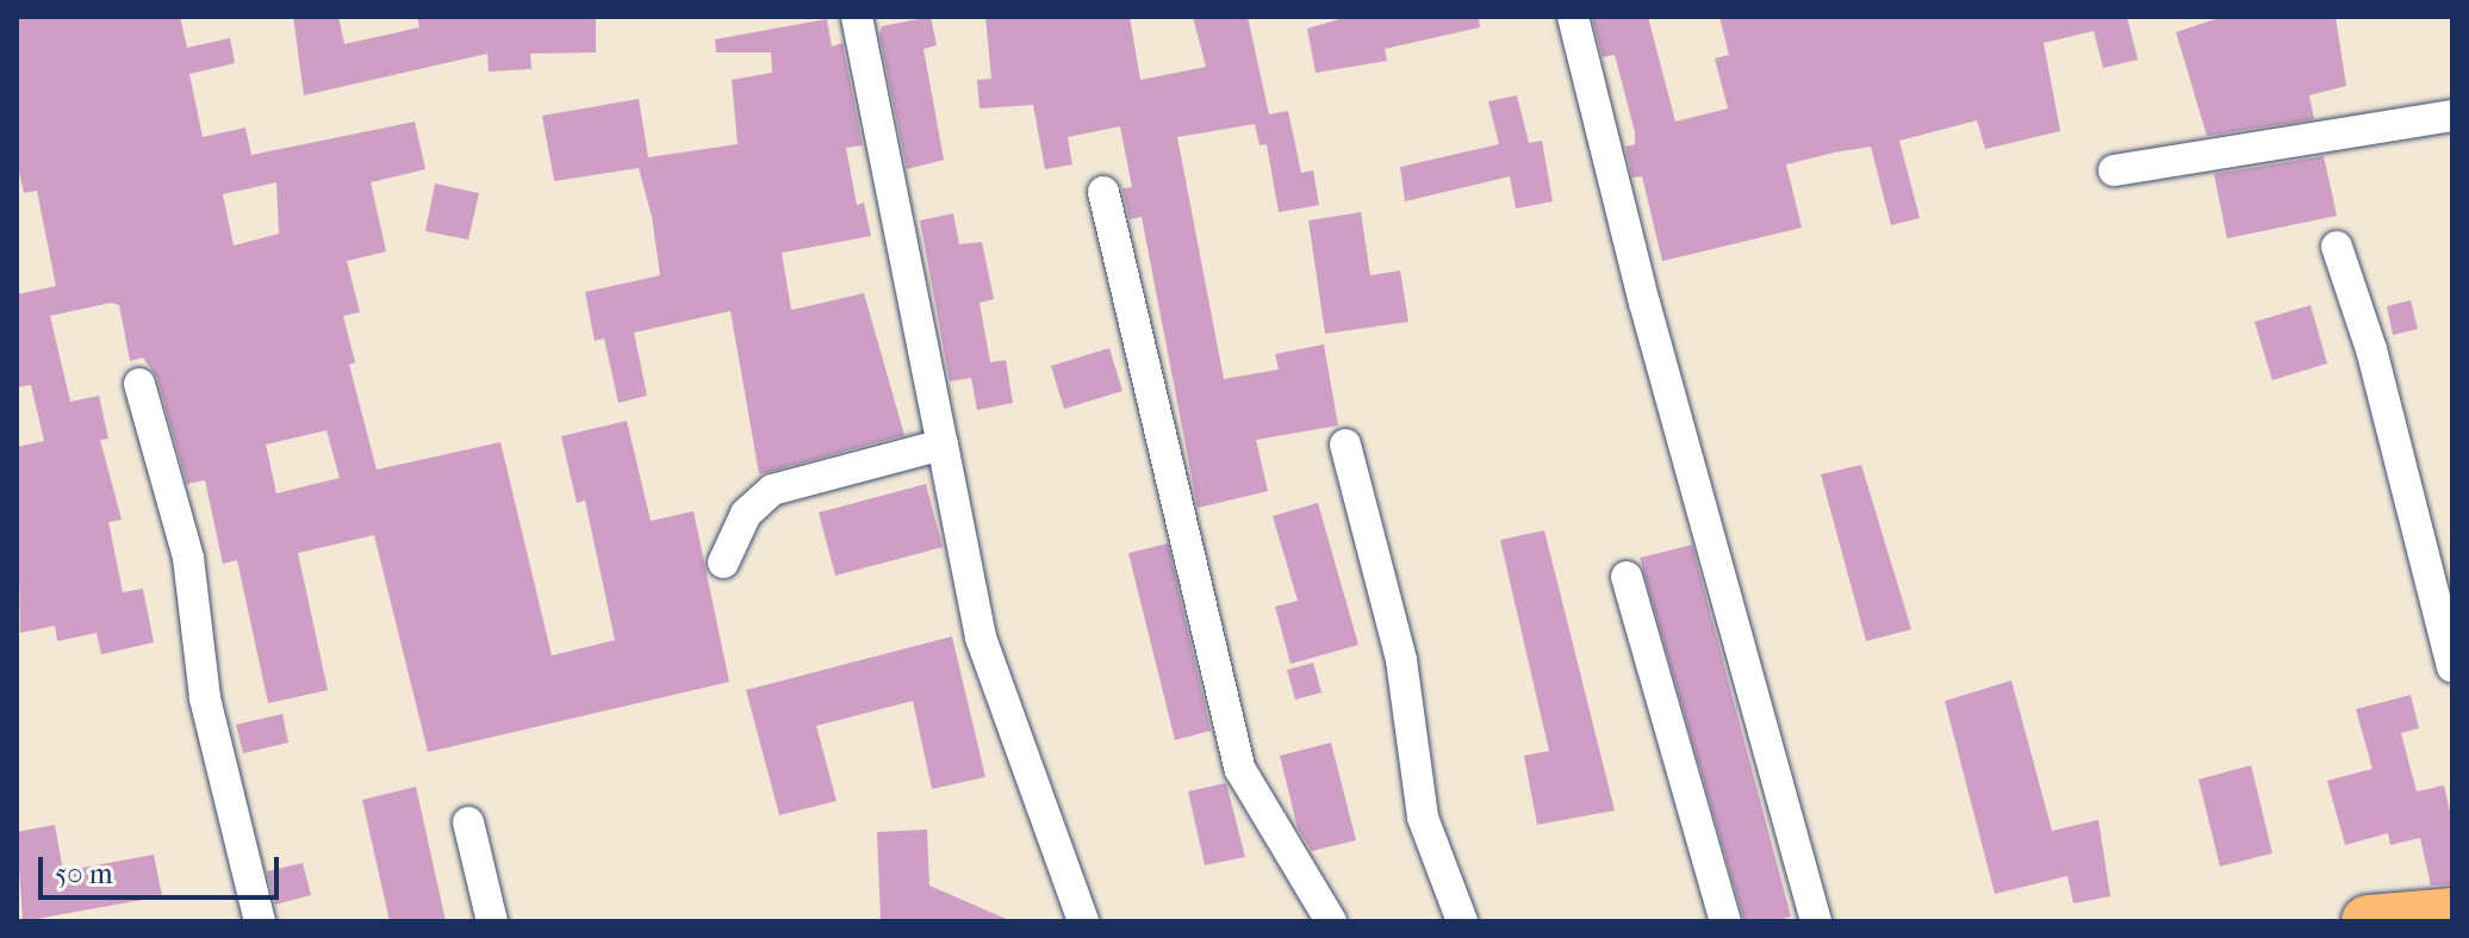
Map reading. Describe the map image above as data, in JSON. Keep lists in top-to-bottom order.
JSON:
{
  "scale_bar": "50 m"
}
